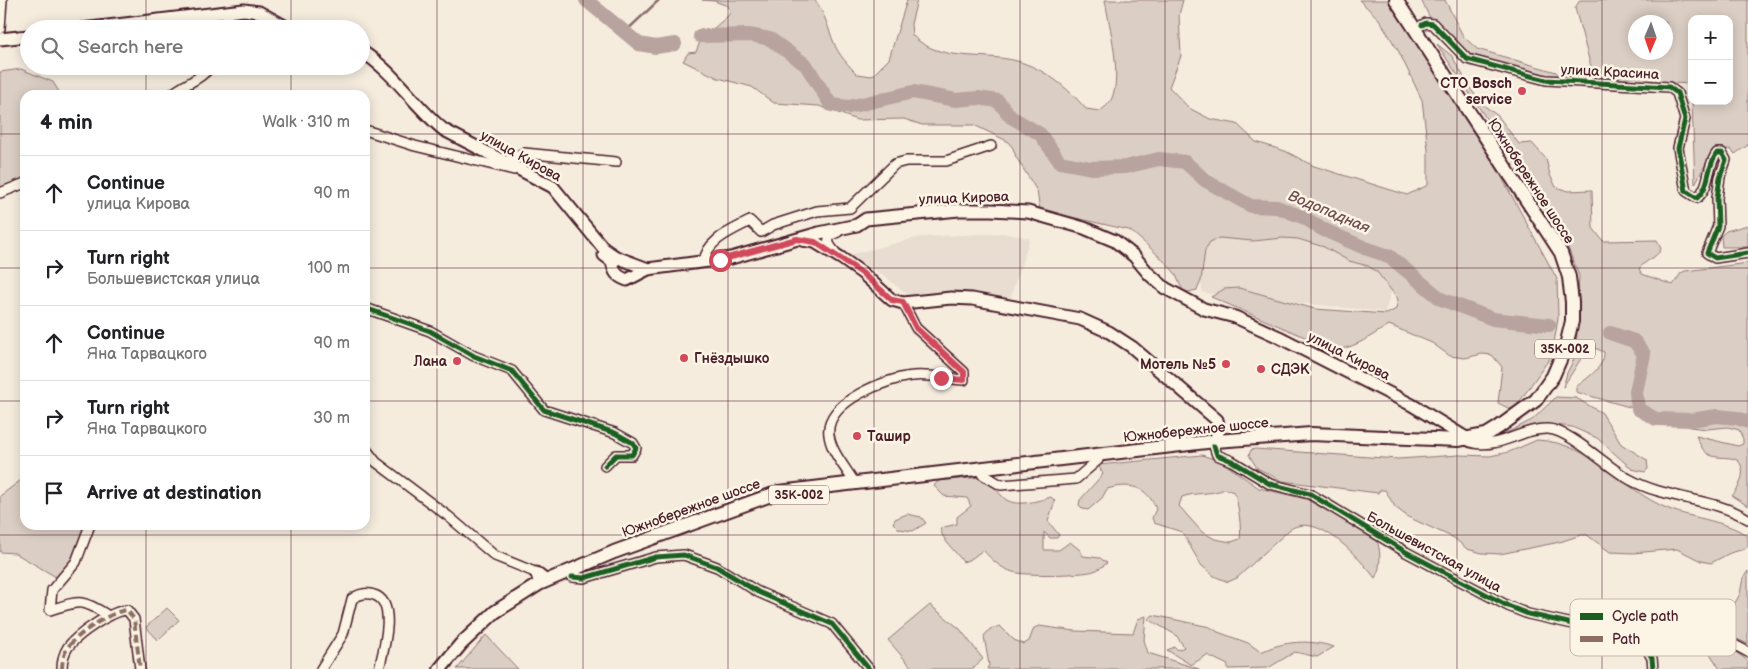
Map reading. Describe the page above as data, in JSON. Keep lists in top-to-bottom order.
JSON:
{
  "streets": {
    "highway": ["Южнобережное шоссе", "35К-002"],
    "main road": ["улица Кирова"],
    "street": ["улица Красина", "Большевистская улица"]
  },
  "crossings": [
    ["улица Красина", "Южнобережное шоссе"],
    ["улица Кирова", "Южнобережное шоссе"],
    ["Южнобережное шоссе", "Большевистская улица"]
  ],
  "water": ["Водопадная"],
  "places": [
    "СТО Bosch service",
    "Гнёздышко",
    "Лана",
    "Мотель №5",
    "СДЭК",
    "Ташир"
  ],
  "legend": ["Cycle path", "Path"],
  "north": "bottom",
  "page": {
    "map_buttons": ["+", "−"],
    "search": "Search here",
    "heading": ["4 min", "Walk · 310 m"],
    "list": [
      ["Continue", "улица Кирова", "90 m"],
      ["Turn right", "Большевистская улица", "100 m"],
      ["Continue", "Яна Тарвацкого", "90 m"],
      ["Turn right", "Яна Тарвацкого", "30 m"],
      "Arrive at destination"
    ]
  }
}
